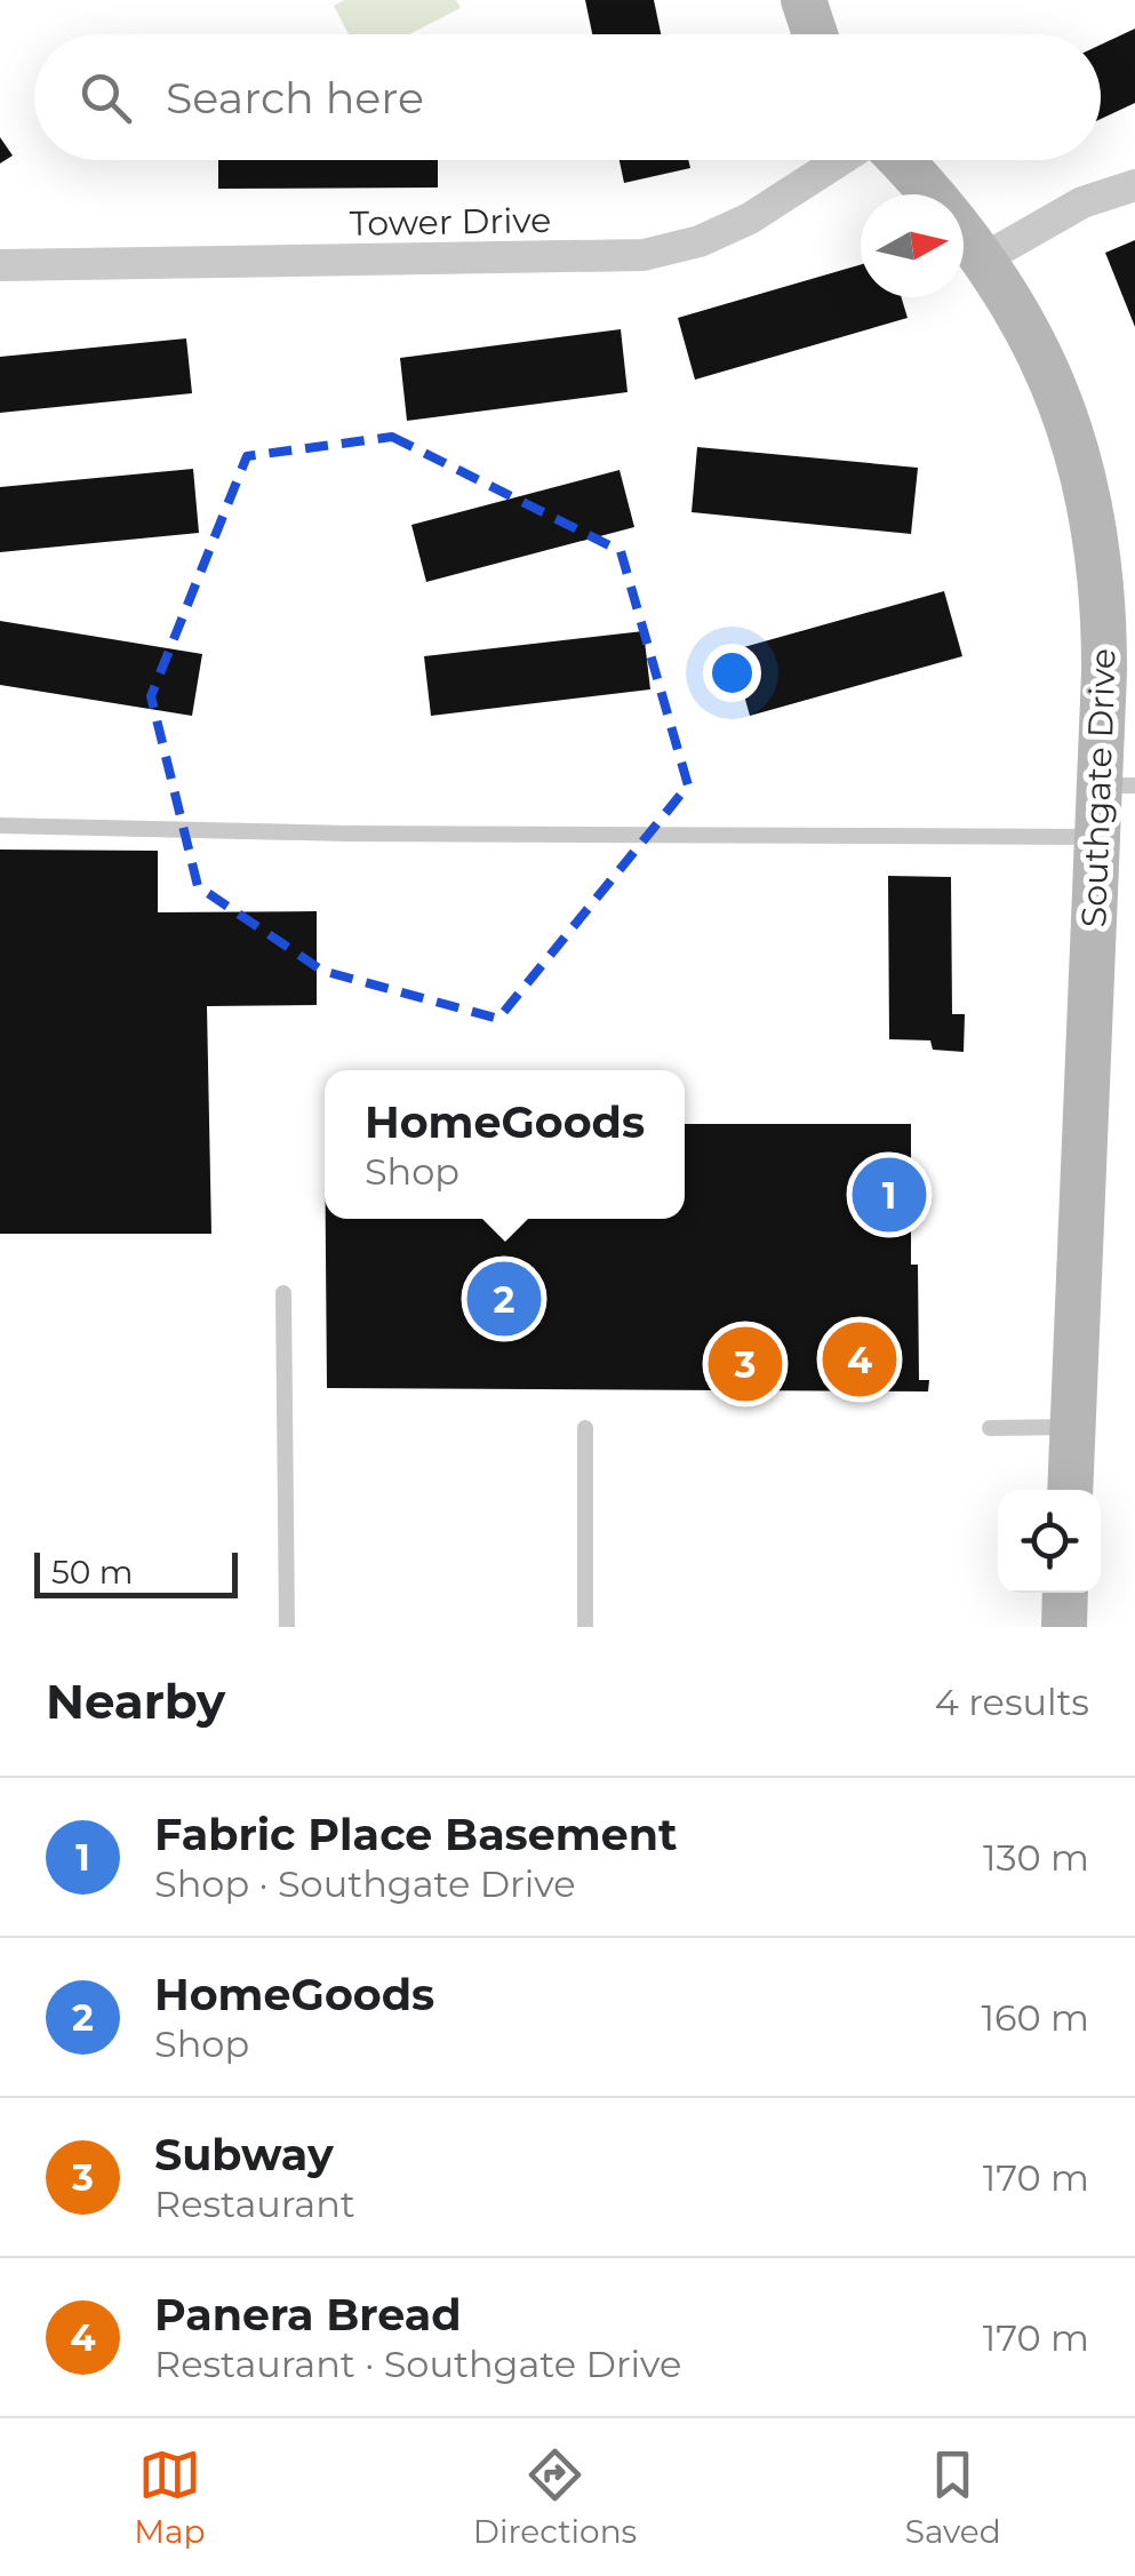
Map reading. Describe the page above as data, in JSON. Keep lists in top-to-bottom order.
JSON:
{
  "streets": {
    "street": ["Tower Drive", "Southgate Drive"]
  },
  "scale_bar": "50 m",
  "north": "right",
  "page": {
    "search": "Search here",
    "popup": ["HomeGoods", "Shop"],
    "pins": [
      "1",
      "2",
      "4",
      "3"
    ],
    "scale": "50 m",
    "heading": ["Nearby", "4 results"],
    "list": [
      {
        "mark": "1",
        "name": "Fabric Place Basement",
        "note": "Shop · Southgate Drive",
        "value": "130 m"
      },
      {
        "mark": "2",
        "name": "HomeGoods",
        "note": "Shop",
        "value": "160 m"
      },
      {
        "mark": "3",
        "name": "Subway",
        "note": "Restaurant",
        "value": "170 m"
      },
      {
        "mark": "4",
        "name": "Panera Bread",
        "note": "Restaurant · Southgate Drive",
        "value": "170 m"
      }
    ],
    "nav": ["Map", "Directions", "Saved"]
  }
}
